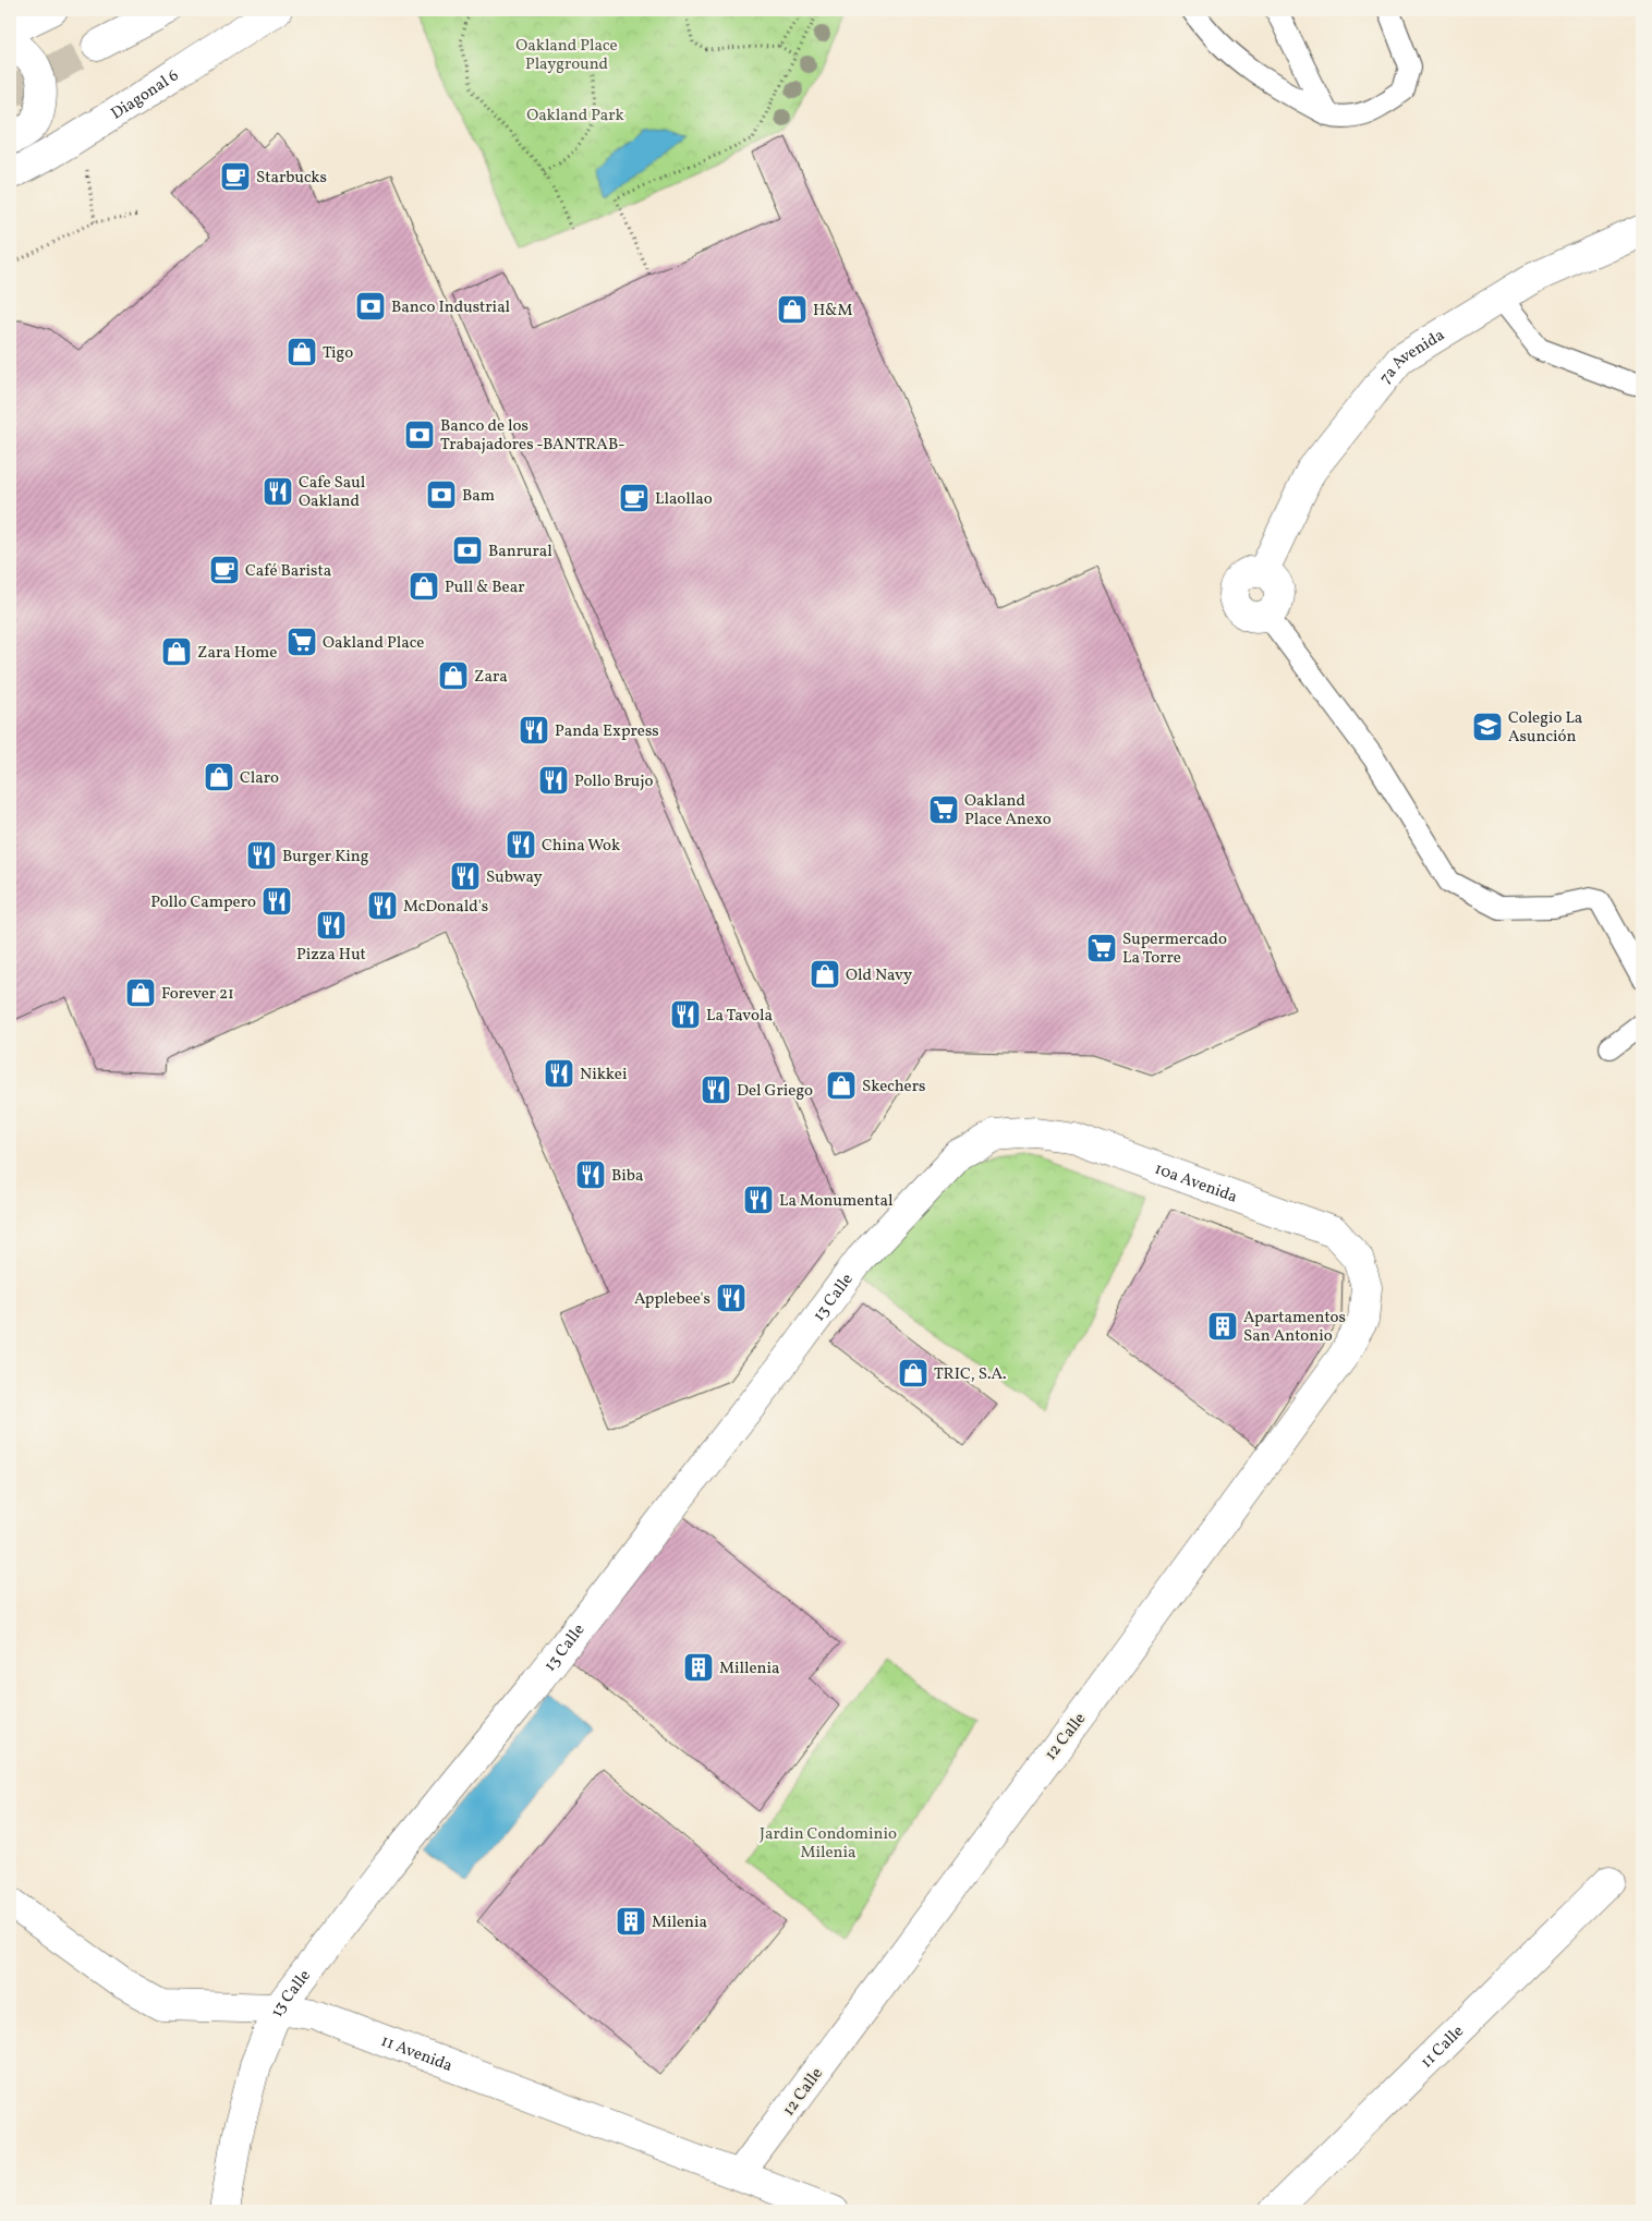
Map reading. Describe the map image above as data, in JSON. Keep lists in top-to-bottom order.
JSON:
{
  "streets": {
    "street": [
      "Diagonal 6",
      "7a Avenida",
      "10a Avenida",
      "13 Calle",
      "12 Calle",
      "11 Calle",
      "11 Avenida"
    ]
  },
  "crossings": [
    ["10a Avenida", "13 Calle"],
    ["10a Avenida", "12 Calle"],
    ["13 Calle", "11 Avenida"],
    ["12 Calle", "11 Avenida"]
  ],
  "parks": ["Oakland Place Playground", "Oakland Park", "Jardin Condominio Milenia"],
  "places": {
    "cafe": ["Starbucks", "Llaollao", "Café Barista"],
    "bank": [
      "Banco Industrial",
      "Banco de los Trabajadores -BANTRAB-",
      "Bam",
      "Banrural"
    ],
    "shop": [
      "H&M",
      "Tigo",
      "Pull & Bear",
      "Zara Home",
      "Zara",
      "Claro",
      "Old Navy",
      "Forever 21",
      "Skechers",
      "TRIC, S.A."
    ],
    "restaurant": [
      "Cafe Saul Oakland",
      "Panda Express",
      "Pollo Brujo",
      "China Wok",
      "Burger King",
      "Subway",
      "Pollo Campero",
      "McDonald's",
      "Pizza Hut",
      "La Tavola",
      "Nikkei",
      "Del Griego",
      "Biba",
      "La Monumental",
      "Applebee's"
    ],
    "supermarket": ["Oakland Place", "Oakland Place Anexo", "Supermercado La Torre"],
    "school or university": ["Colegio La Asunción"],
    "building": ["Apartamentos San Antonio", "Millenia", "Milenia"]
  }
}
